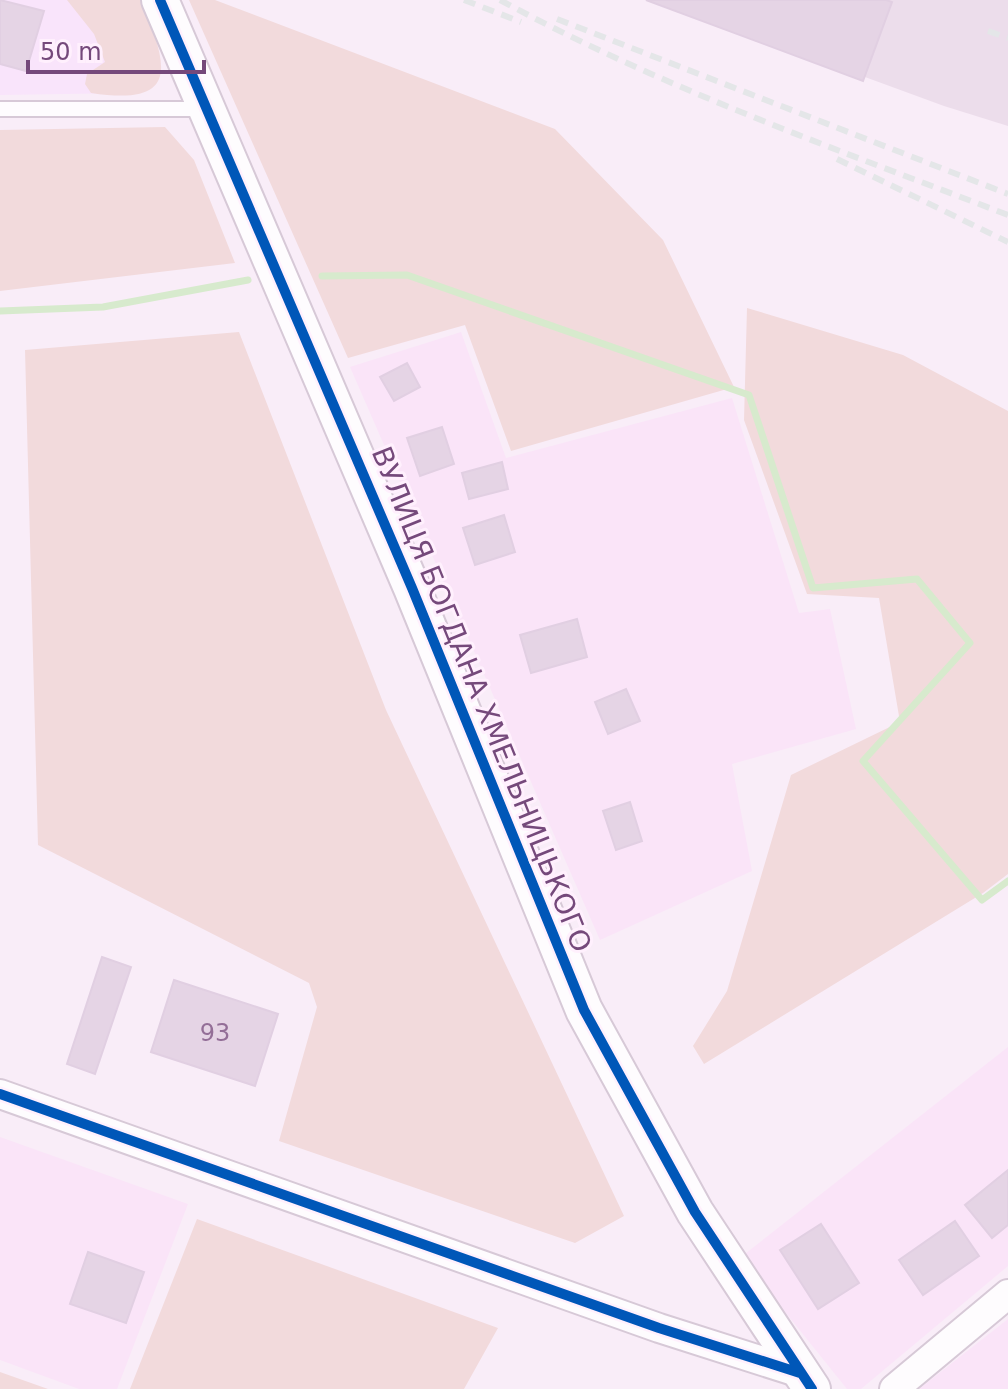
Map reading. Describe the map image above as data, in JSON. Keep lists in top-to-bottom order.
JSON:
{
  "streets": {
    "street": ["ВУЛИЦЯ БОГДАНА ХМЕЛЬНИЦЬКОГО"]
  },
  "house_numbers": ["93"],
  "scale_bar": "50 m"
}
